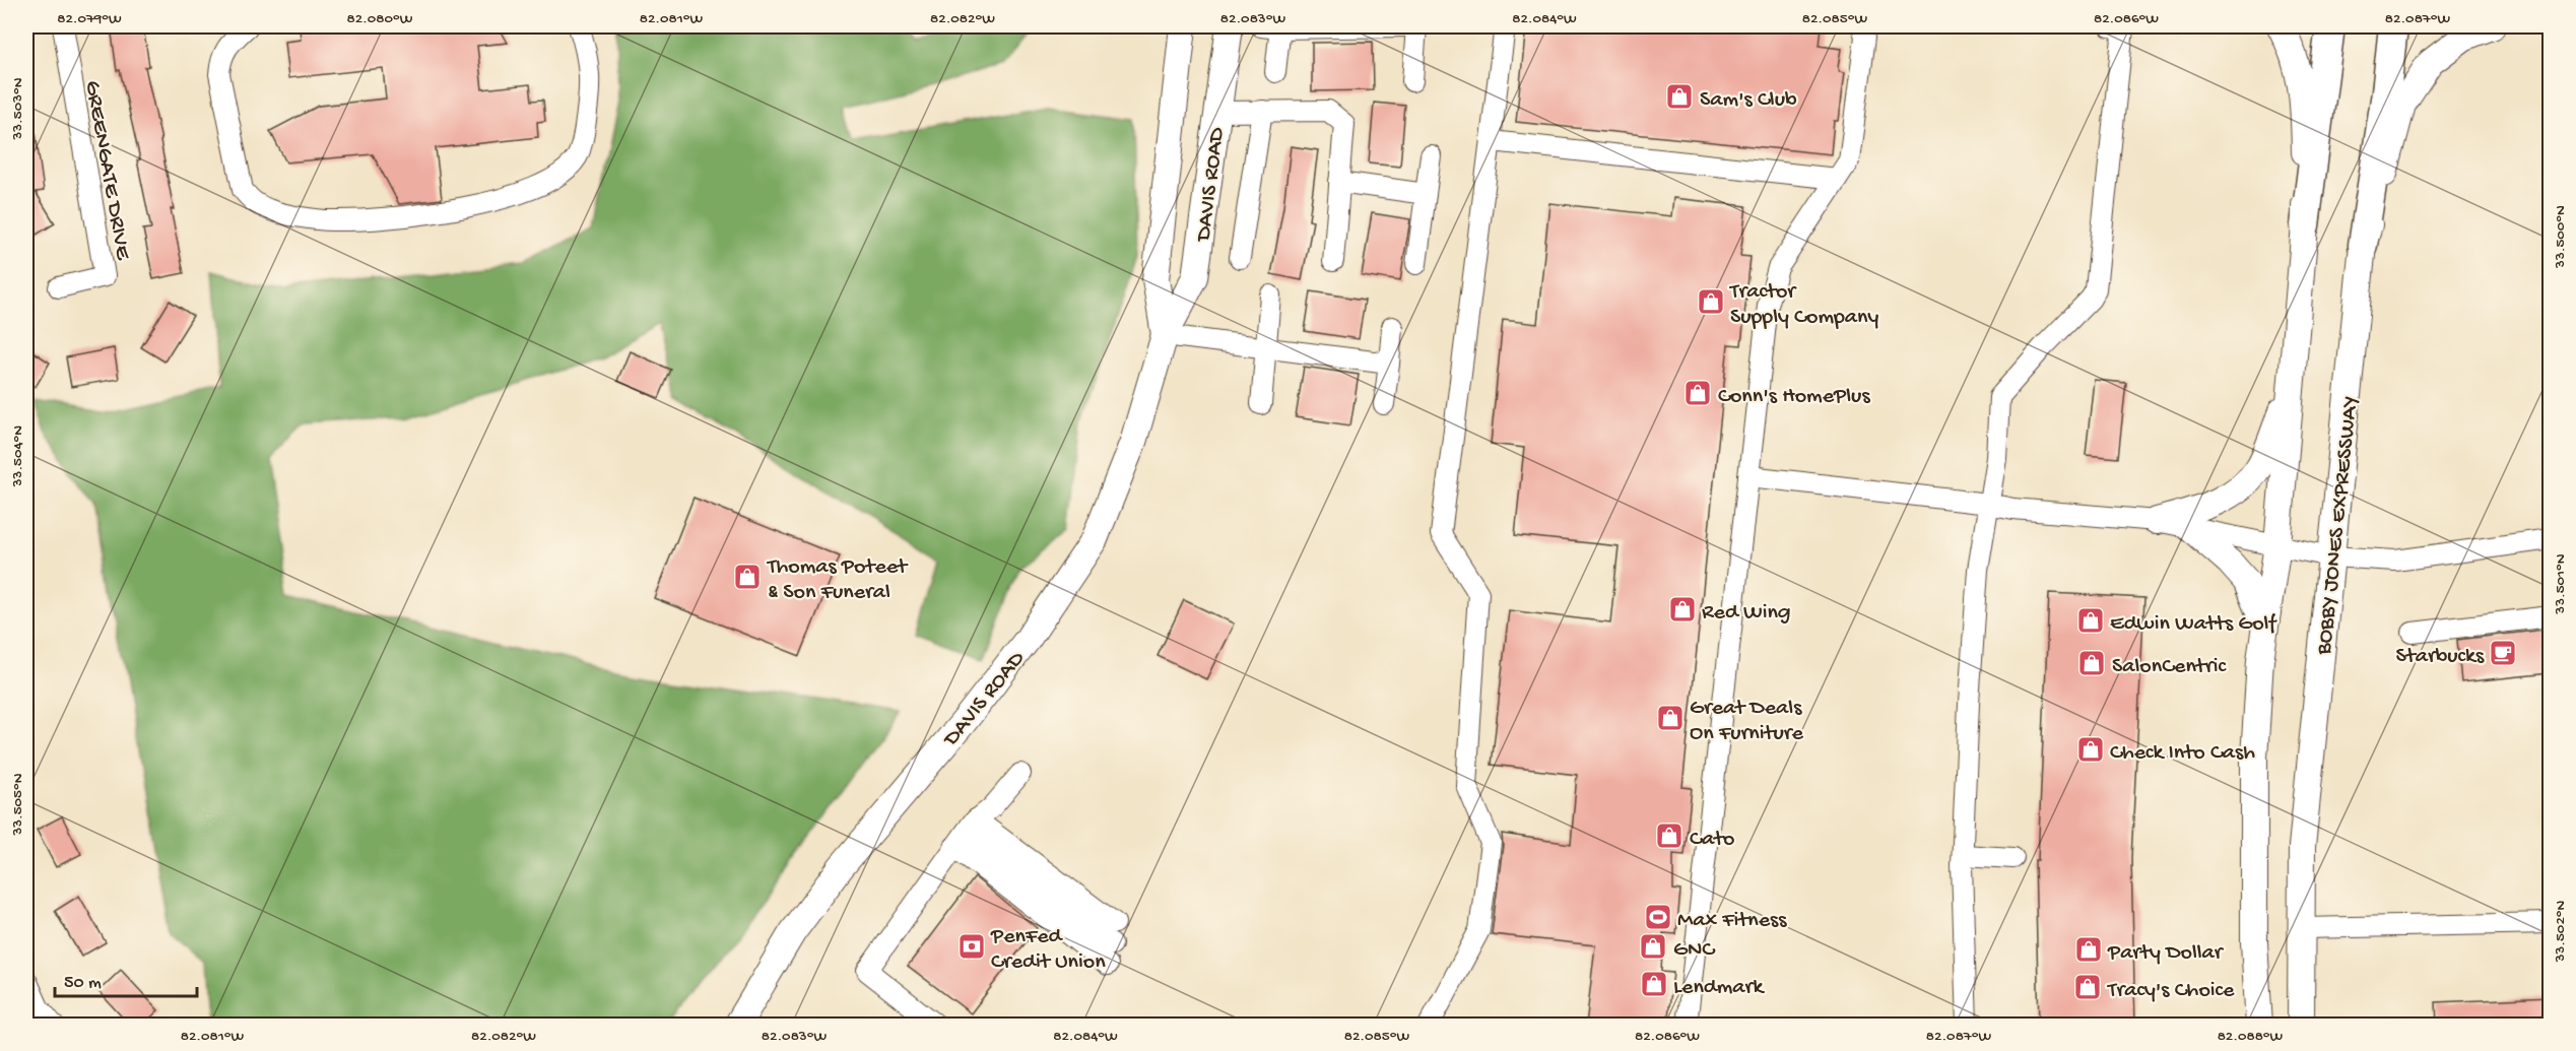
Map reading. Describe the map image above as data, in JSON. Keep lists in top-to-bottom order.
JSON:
{
  "streets": {
    "highway": ["BOBBY JONES EXPRESSWAY"],
    "main road": ["DAVIS ROAD"],
    "street": ["GREENGATE DRIVE"]
  },
  "places": {
    "shop": [
      "Sam's Club",
      "Tractor Supply Company",
      "Conn's HomePlus",
      "Thomas Poteet & Son Funeral",
      "Red Wing",
      "Edwin Watts Golf",
      "SalonCentric",
      "Great Deals On Furniture",
      "Check Into Cash",
      "Cato",
      "GNC",
      "Party Dollar",
      "Lendmark",
      "Tracy's Choice"
    ],
    "cafe": ["Starbucks"],
    "sports": ["Max Fitness"],
    "bank": ["PenFed Credit Union"]
  },
  "scale_bar": "50 m",
  "coordinates": [
    "82.079°W",
    "82.080°W",
    "82.081°W",
    "82.082°W",
    "82.083°W",
    "82.084°W",
    "82.085°W",
    "82.086°W",
    "82.087°W",
    "33.503°N",
    "33.500°N",
    "33.504°N",
    "33.501°N",
    "33.505°N",
    "33.502°N",
    "82.088°W"
  ]
}
